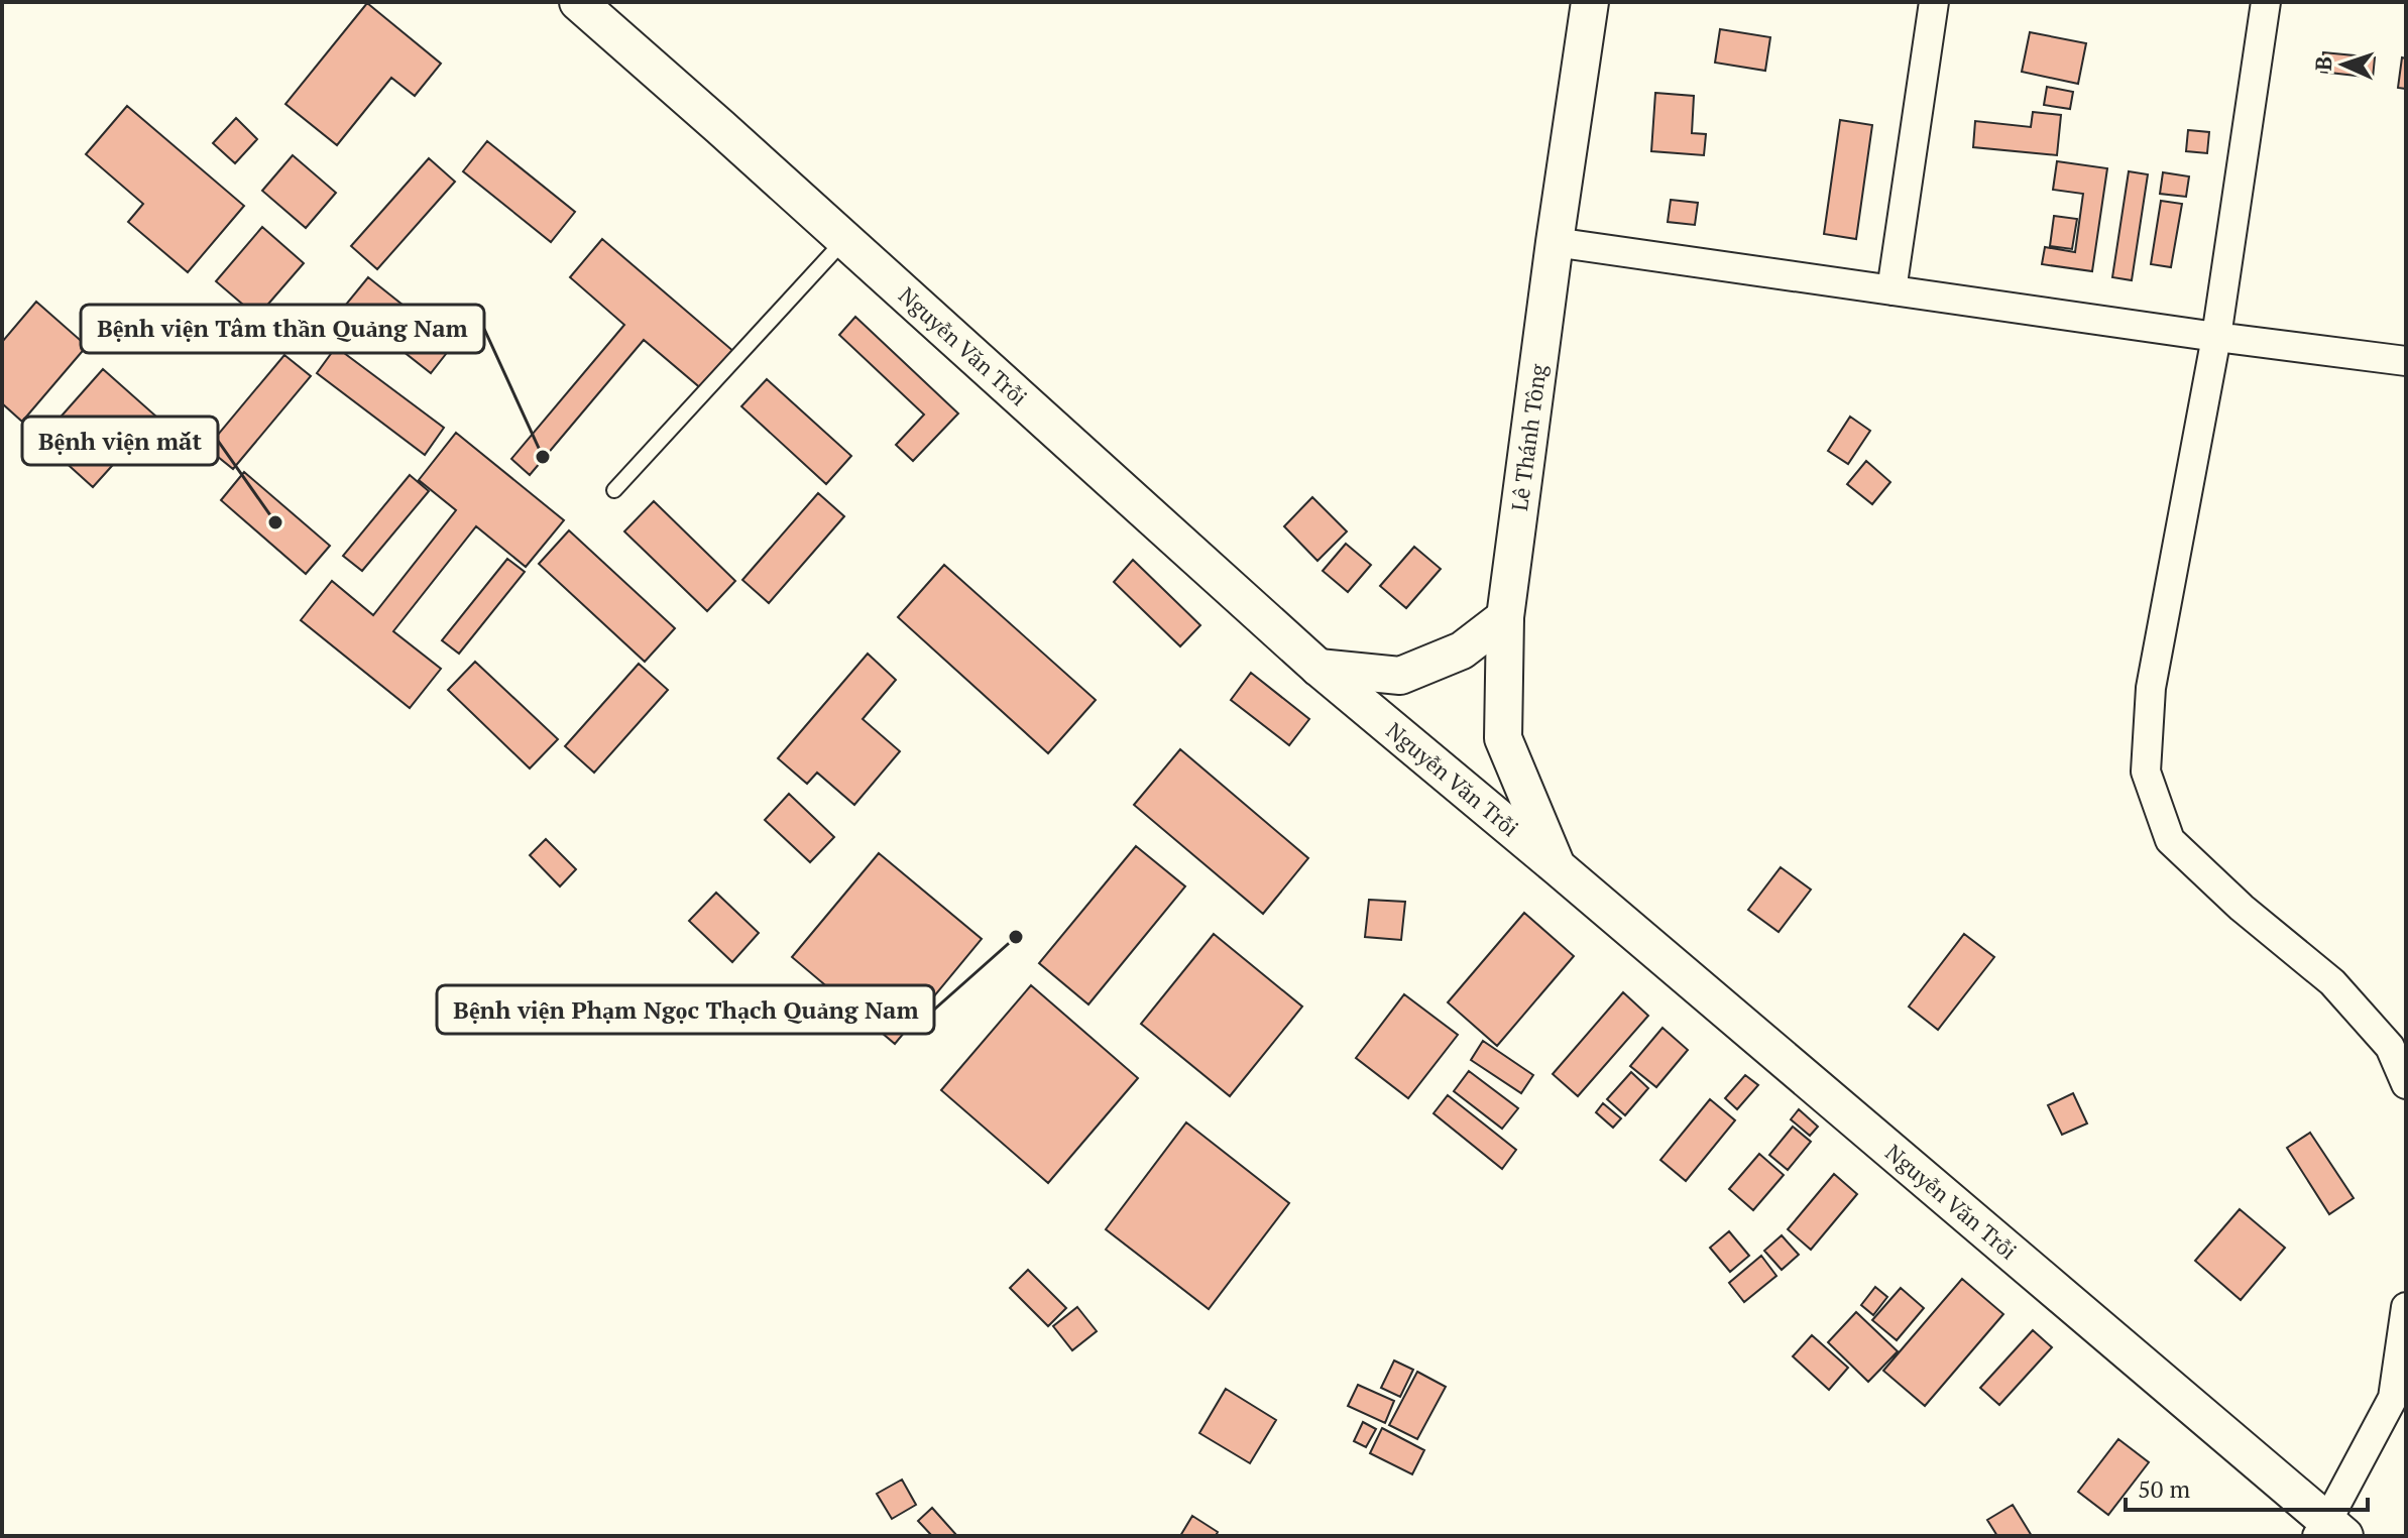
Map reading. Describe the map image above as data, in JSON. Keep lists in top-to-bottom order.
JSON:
{
  "streets": {
    "street": ["Nguyễn Văn Trỗi", "Lê Thánh Tông"]
  },
  "crossings": [
    ["Nguyễn Văn Trỗi", "Lê Thánh Tông"]
  ],
  "places": ["Bệnh viện Tâm thần Quảng Nam", "Bệnh viện mắt", "Bệnh viện Phạm Ngọc Thạch Quảng Nam"],
  "scale_bar": "50 m",
  "north": "left"
}
